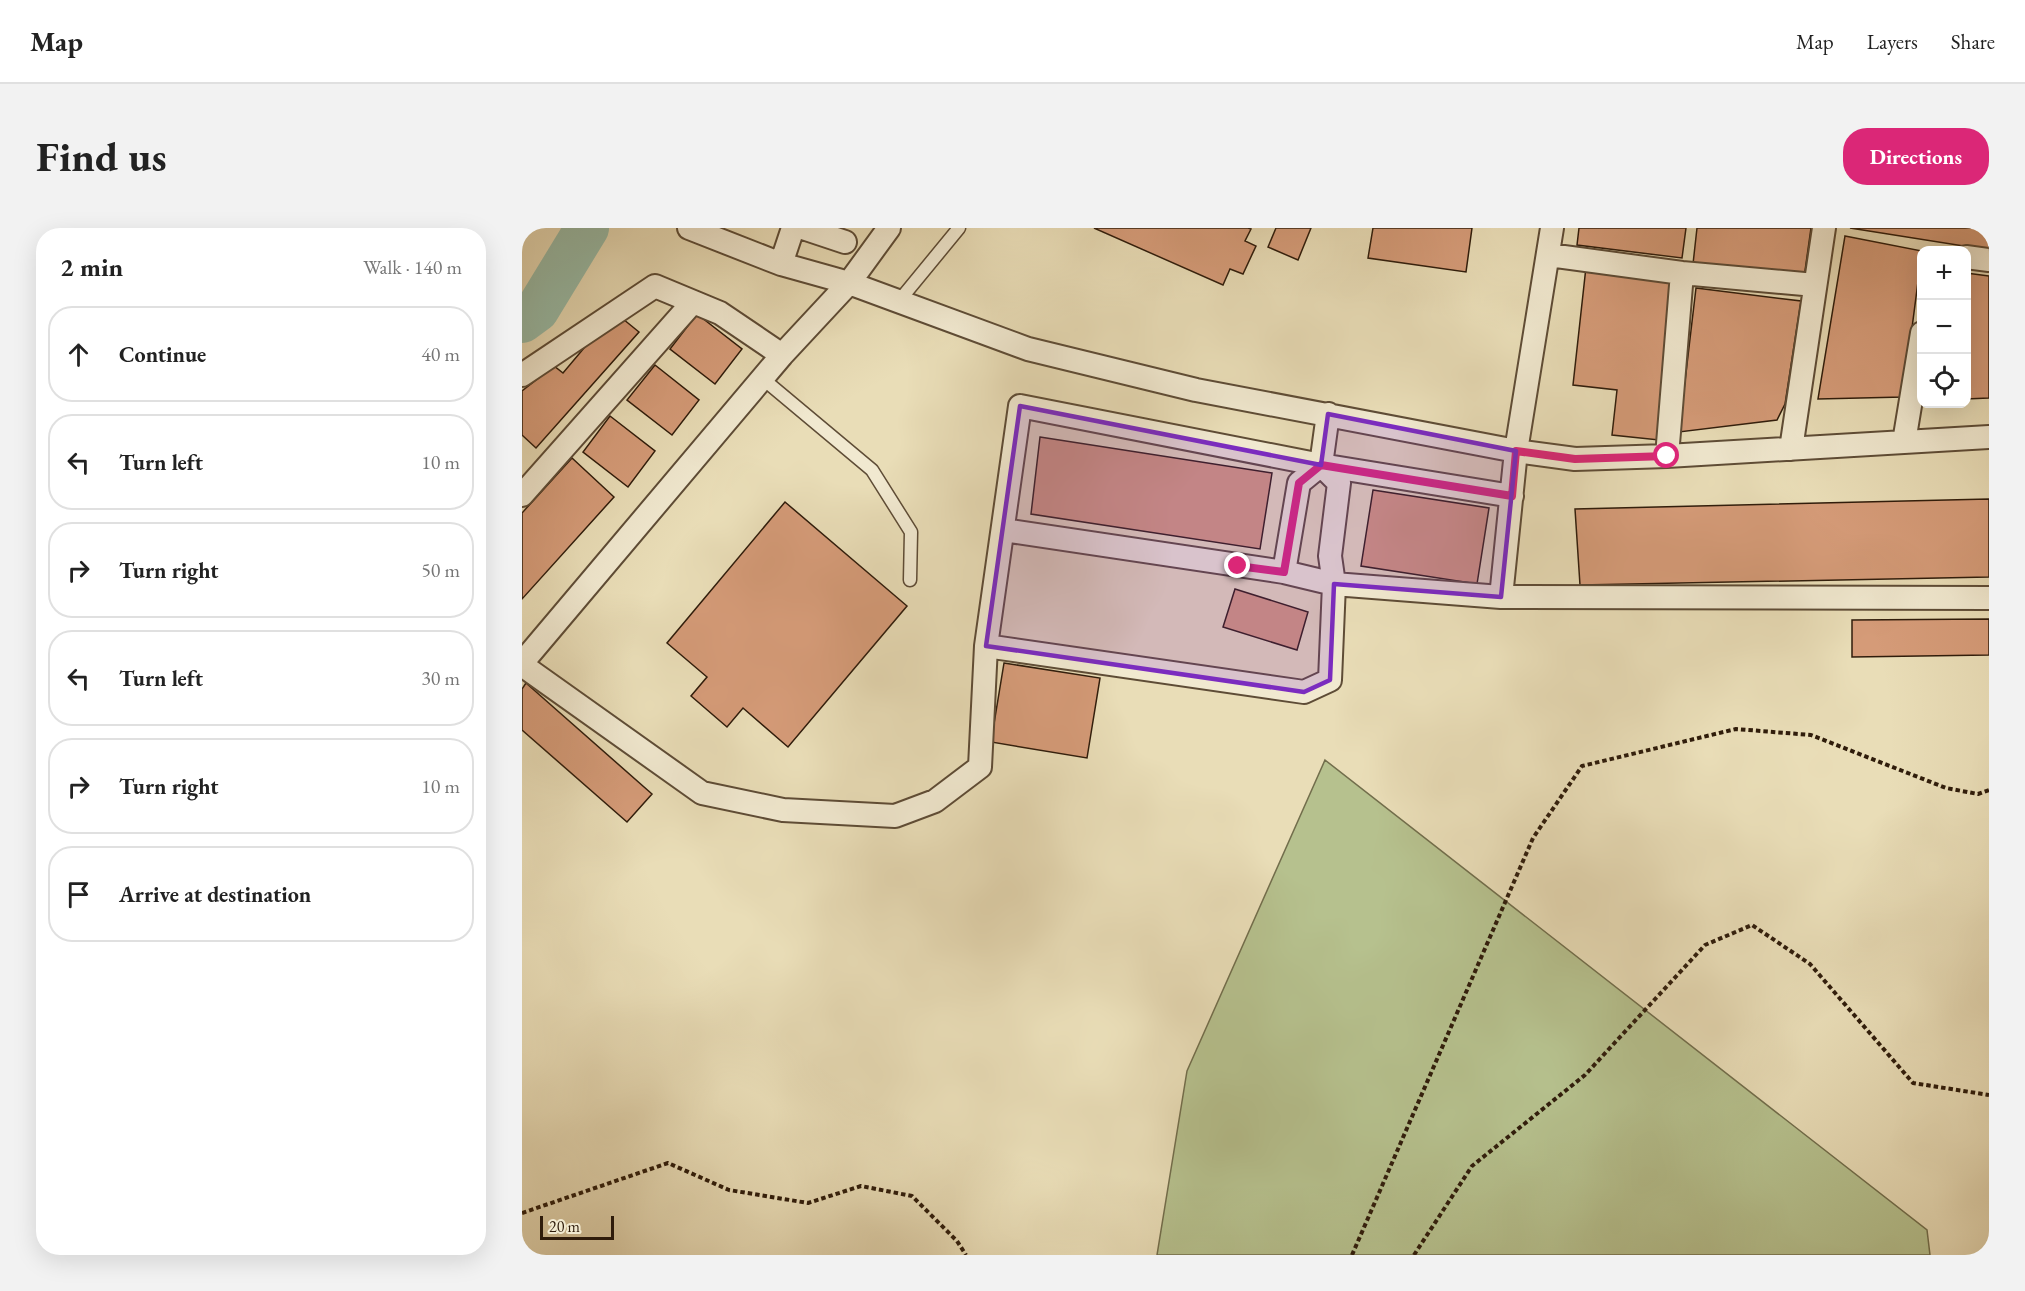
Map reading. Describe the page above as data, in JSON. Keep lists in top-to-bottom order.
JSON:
{
  "scale_bar": "20 m",
  "page": {
    "header": "Map",
    "nav": ["Map", "Layers", "Share"],
    "buttons": "Directions",
    "title": "Find us",
    "heading": ["2 min", "Walk · 140 m"],
    "map_buttons": ["+", "−"],
    "list": [
      ["Continue", "40 m"],
      ["Turn left", "10 m"],
      ["Turn right", "50 m"],
      ["Turn left", "30 m"],
      ["Turn right", "10 m"],
      "Arrive at destination"
    ],
    "scale": "20 m"
  }
}
